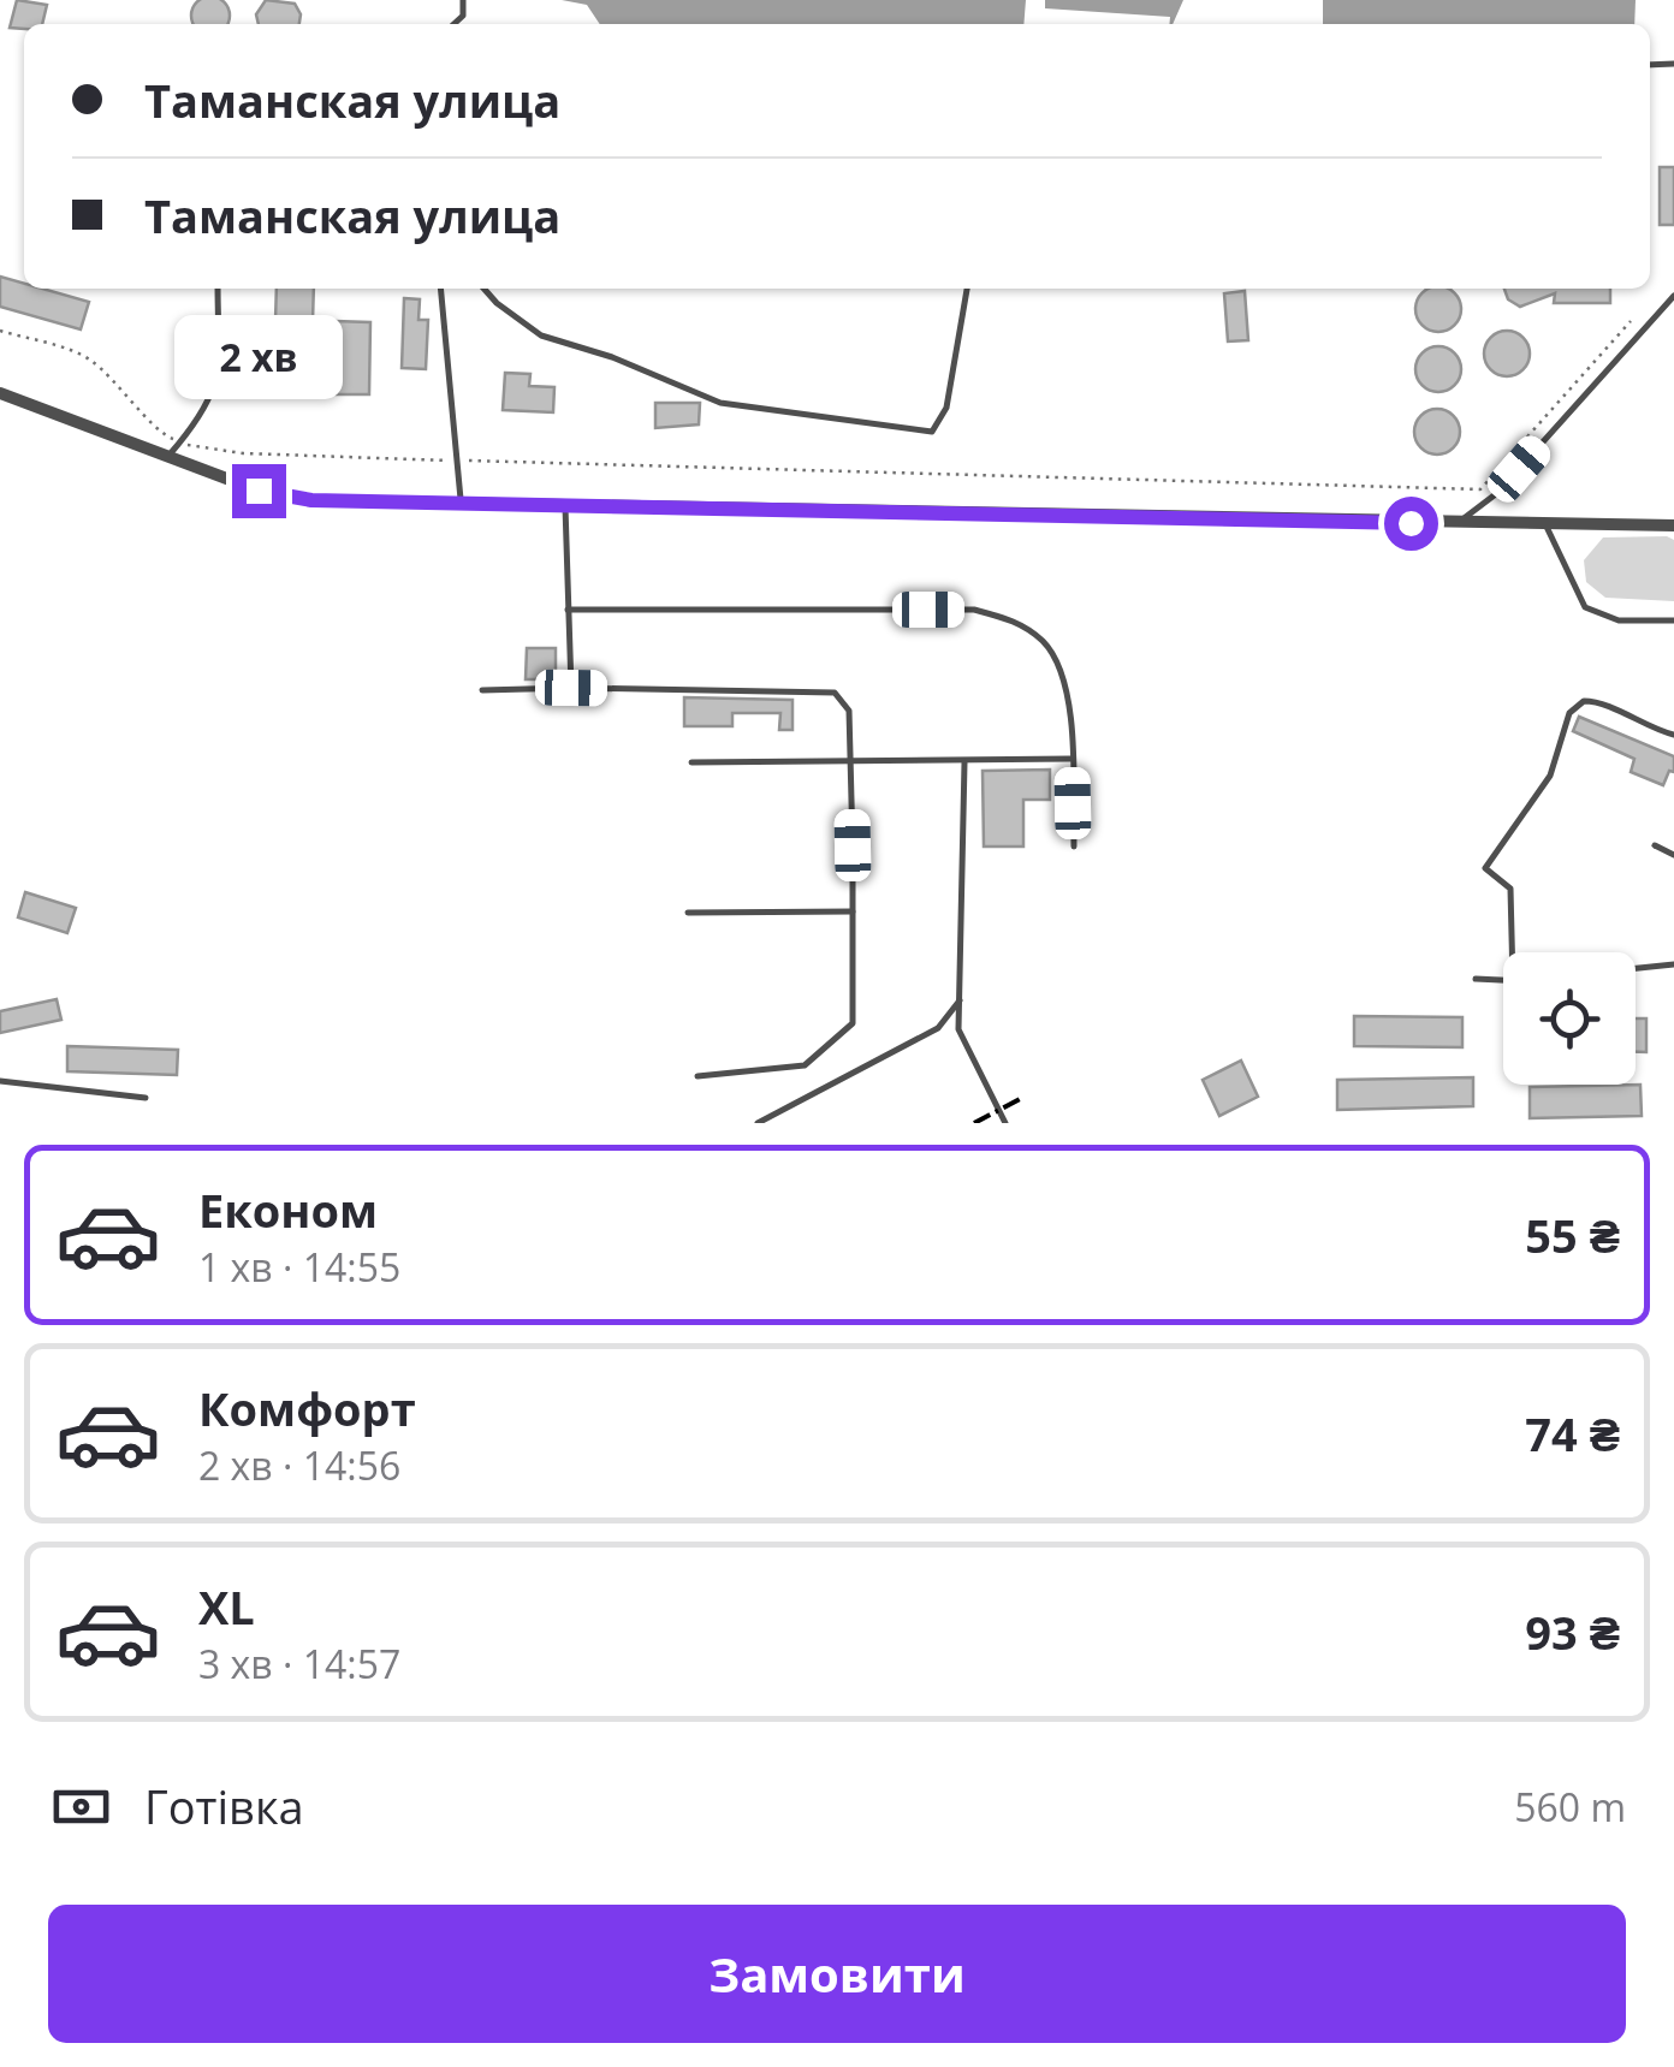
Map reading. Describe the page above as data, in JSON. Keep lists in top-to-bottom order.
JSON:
{
  "page": {
    "banner": ["Таманская улица", "Таманская улица"],
    "bubble": "2 хв",
    "list": [
      {
        "name": "Економ",
        "note": "1 хв · 14:55",
        "value": "55 ₴"
      },
      {
        "name": "Комфорт",
        "note": "2 хв · 14:56",
        "value": "74 ₴"
      },
      {
        "name": "XL",
        "note": "3 хв · 14:57",
        "value": "93 ₴"
      }
    ],
    "pay": ["Готівка", "560 m"],
    "buttons": "Замовити"
  }
}
